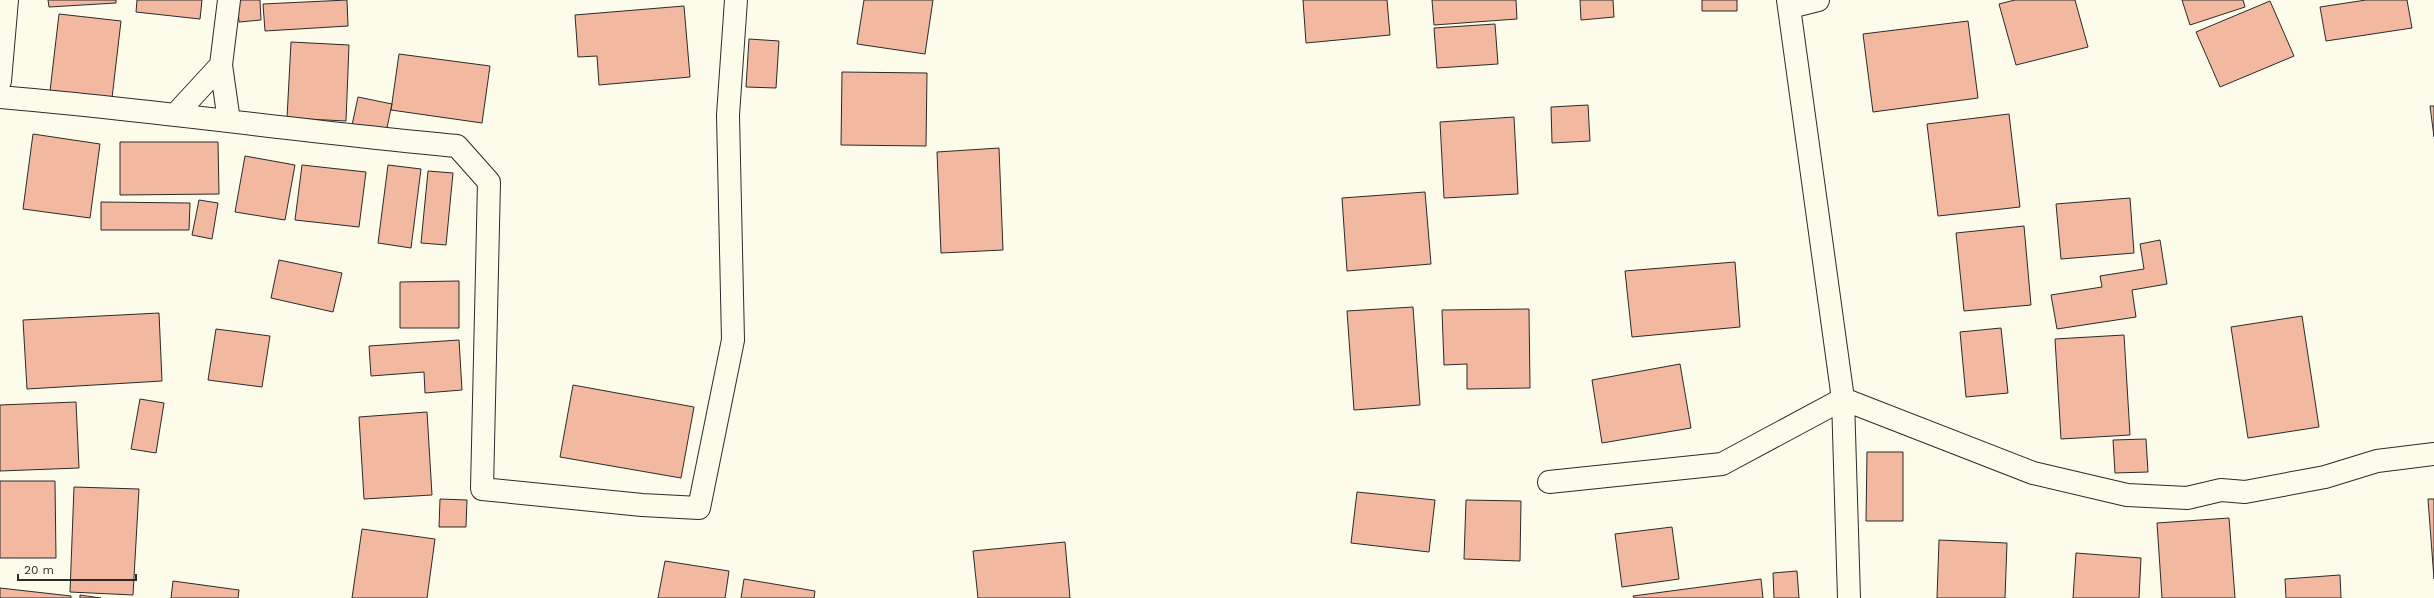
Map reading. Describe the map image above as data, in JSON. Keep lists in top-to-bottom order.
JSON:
{
  "scale_bar": "20 m"
}
